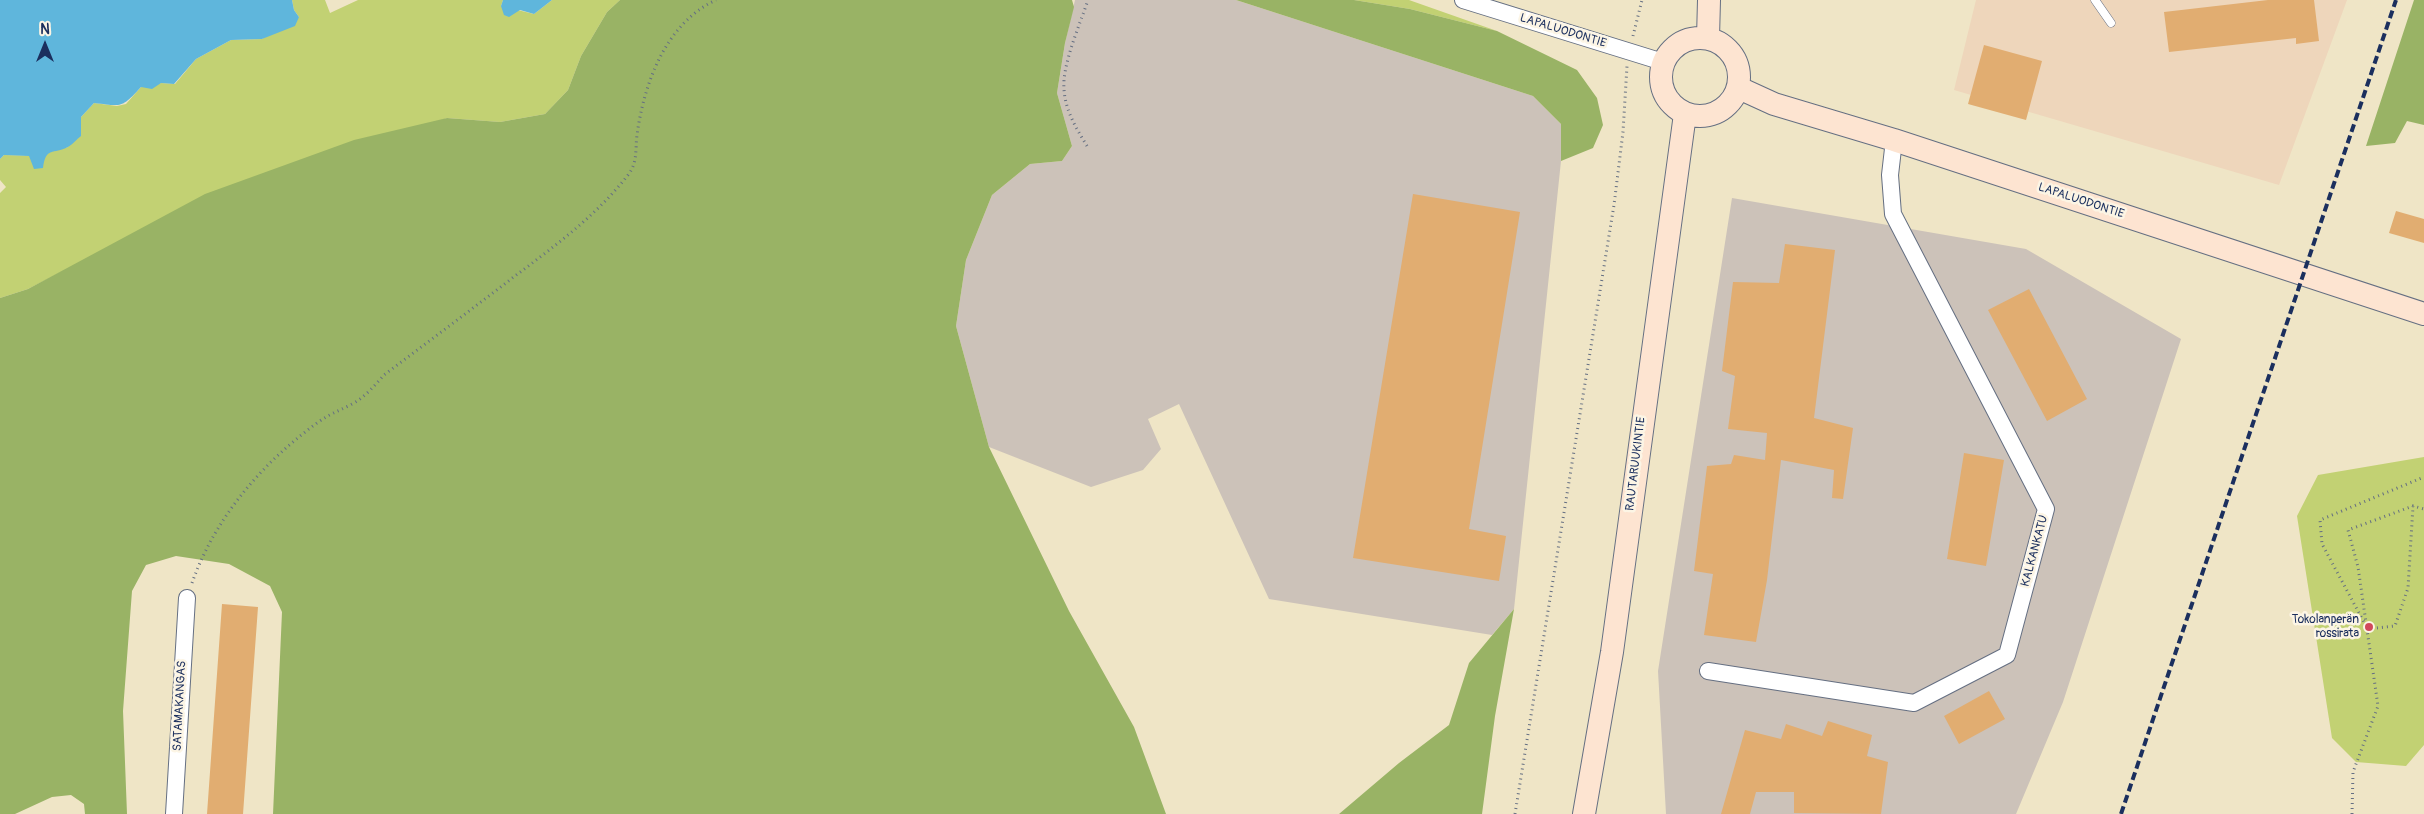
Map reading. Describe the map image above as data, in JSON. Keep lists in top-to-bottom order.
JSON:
{
  "streets": {
    "main road": ["LAPALUODONTIE", "RAUTARUUKINTIE"],
    "street": ["KALKANKATU", "SATAMAKANGAS"]
  },
  "crossings": [
    ["LAPALUODONTIE", "RAUTARUUKINTIE"],
    ["LAPALUODONTIE", "KALKANKATU"]
  ],
  "places": ["Tokolanperän rossirata"],
  "north": "top"
}
